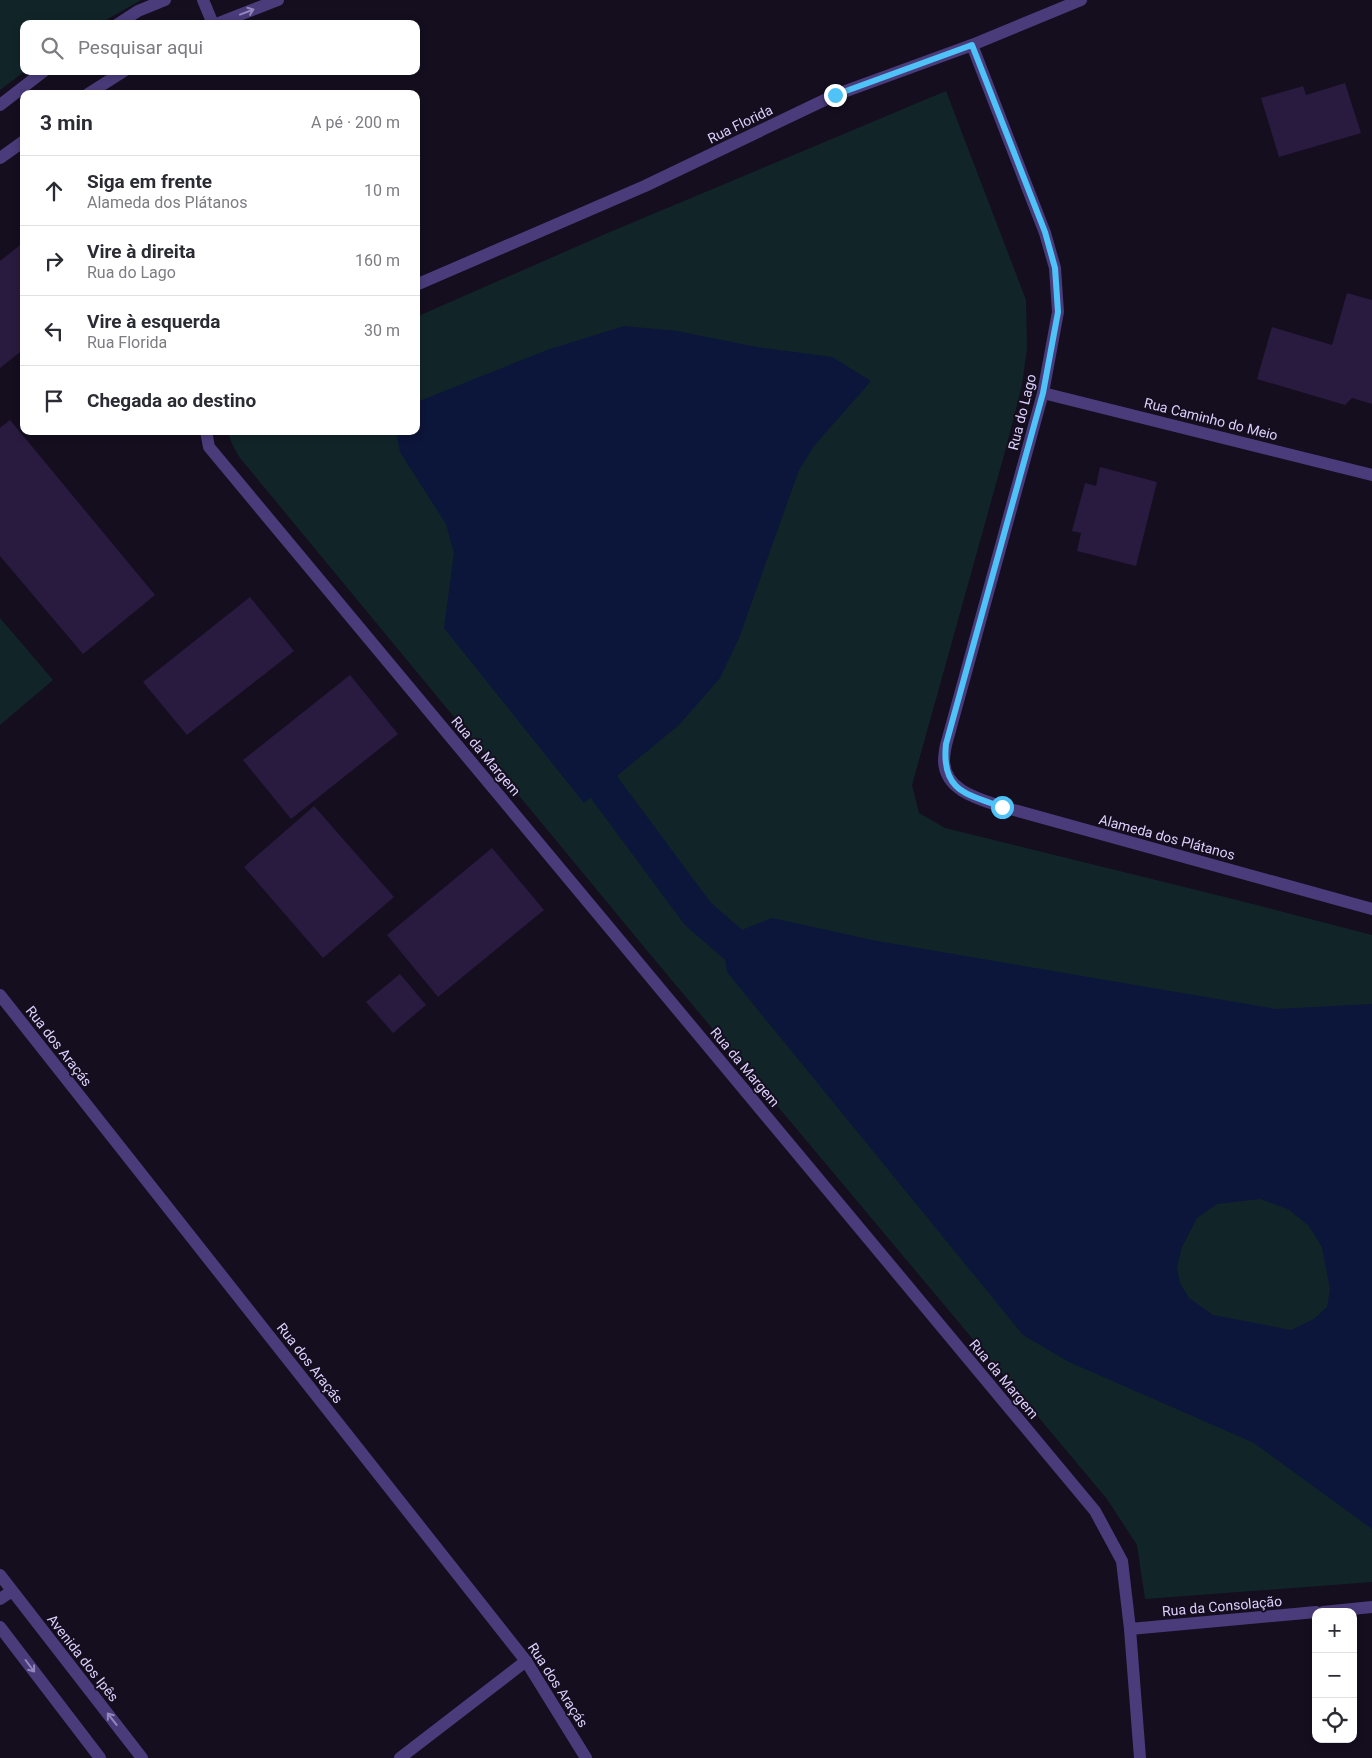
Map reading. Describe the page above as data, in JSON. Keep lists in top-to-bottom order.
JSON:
{
  "streets": {
    "street": [
      "Rua Florida",
      "Rua do Lago",
      "Rua Caminho do Meio",
      "Rua da Margem",
      "Alameda dos Plátanos",
      "Rua dos Araçás",
      "Rua da Consolação",
      "Avenida dos Ipês"
    ]
  },
  "crossings": [
    ["Rua Florida", "Rua do Lago"],
    ["Rua do Lago", "Rua Caminho do Meio"],
    ["Rua do Lago", "Alameda dos Plátanos"],
    ["Rua da Margem", "Rua da Consolação"]
  ],
  "page": {
    "search": "Pesquisar aqui",
    "heading": ["3 min", "A pé · 200 m"],
    "list": [
      ["Siga em frente", "Alameda dos Plátanos", "10 m"],
      ["Vire à direita", "Rua do Lago", "160 m"],
      ["Vire à esquerda", "Rua Florida", "30 m"],
      "Chegada ao destino"
    ],
    "map_buttons": ["+", "−"]
  }
}
